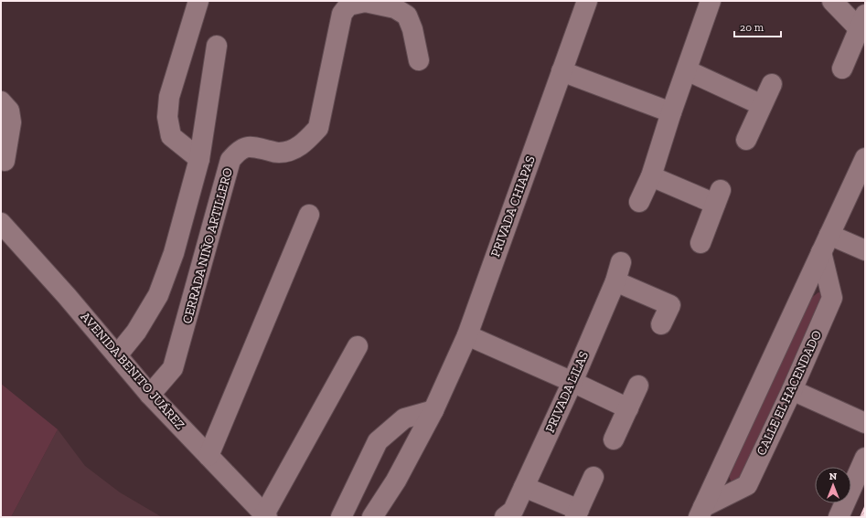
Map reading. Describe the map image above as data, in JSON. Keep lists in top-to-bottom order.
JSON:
{
  "streets": {
    "street": [
      "PRIVADA CHIAPAS",
      "CERRADA NIÑO ARTILLERO",
      "AVENIDA BENITO JUÁREZ",
      "PRIVADA LILAS",
      "CALLE EL HACENDADO"
    ]
  },
  "crossings": [
    ["CERRADA NIÑO ARTILLERO", "AVENIDA BENITO JUÁREZ"]
  ],
  "scale_bar": "20 m",
  "north": "top"
}
